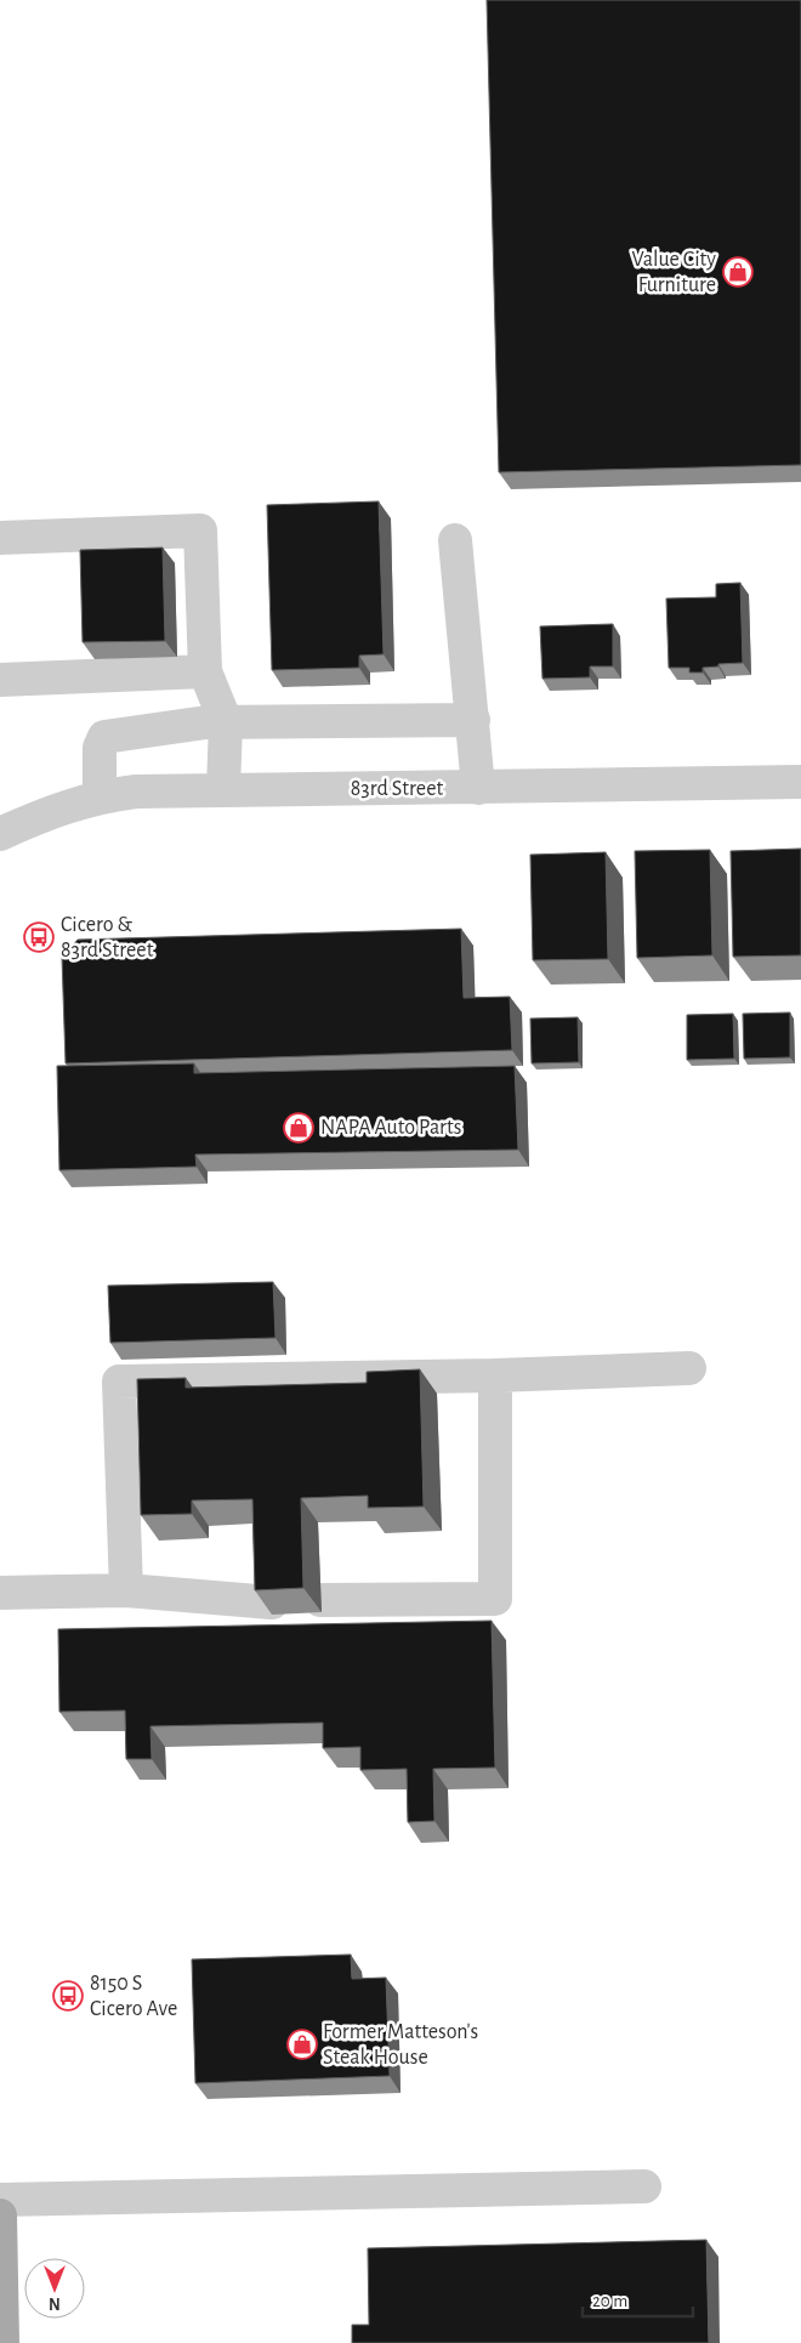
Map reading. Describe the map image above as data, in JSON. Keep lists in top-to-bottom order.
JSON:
{
  "streets": {
    "street": ["83rd Street"]
  },
  "places": {
    "shop": ["Value City Furniture", "NAPA Auto Parts", "Former Matteson's Steak House"],
    "bus stop": ["Cicero & 83rd Street", "8150 S Cicero Ave"]
  },
  "scale_bar": "20 m",
  "north": "bottom"
}
